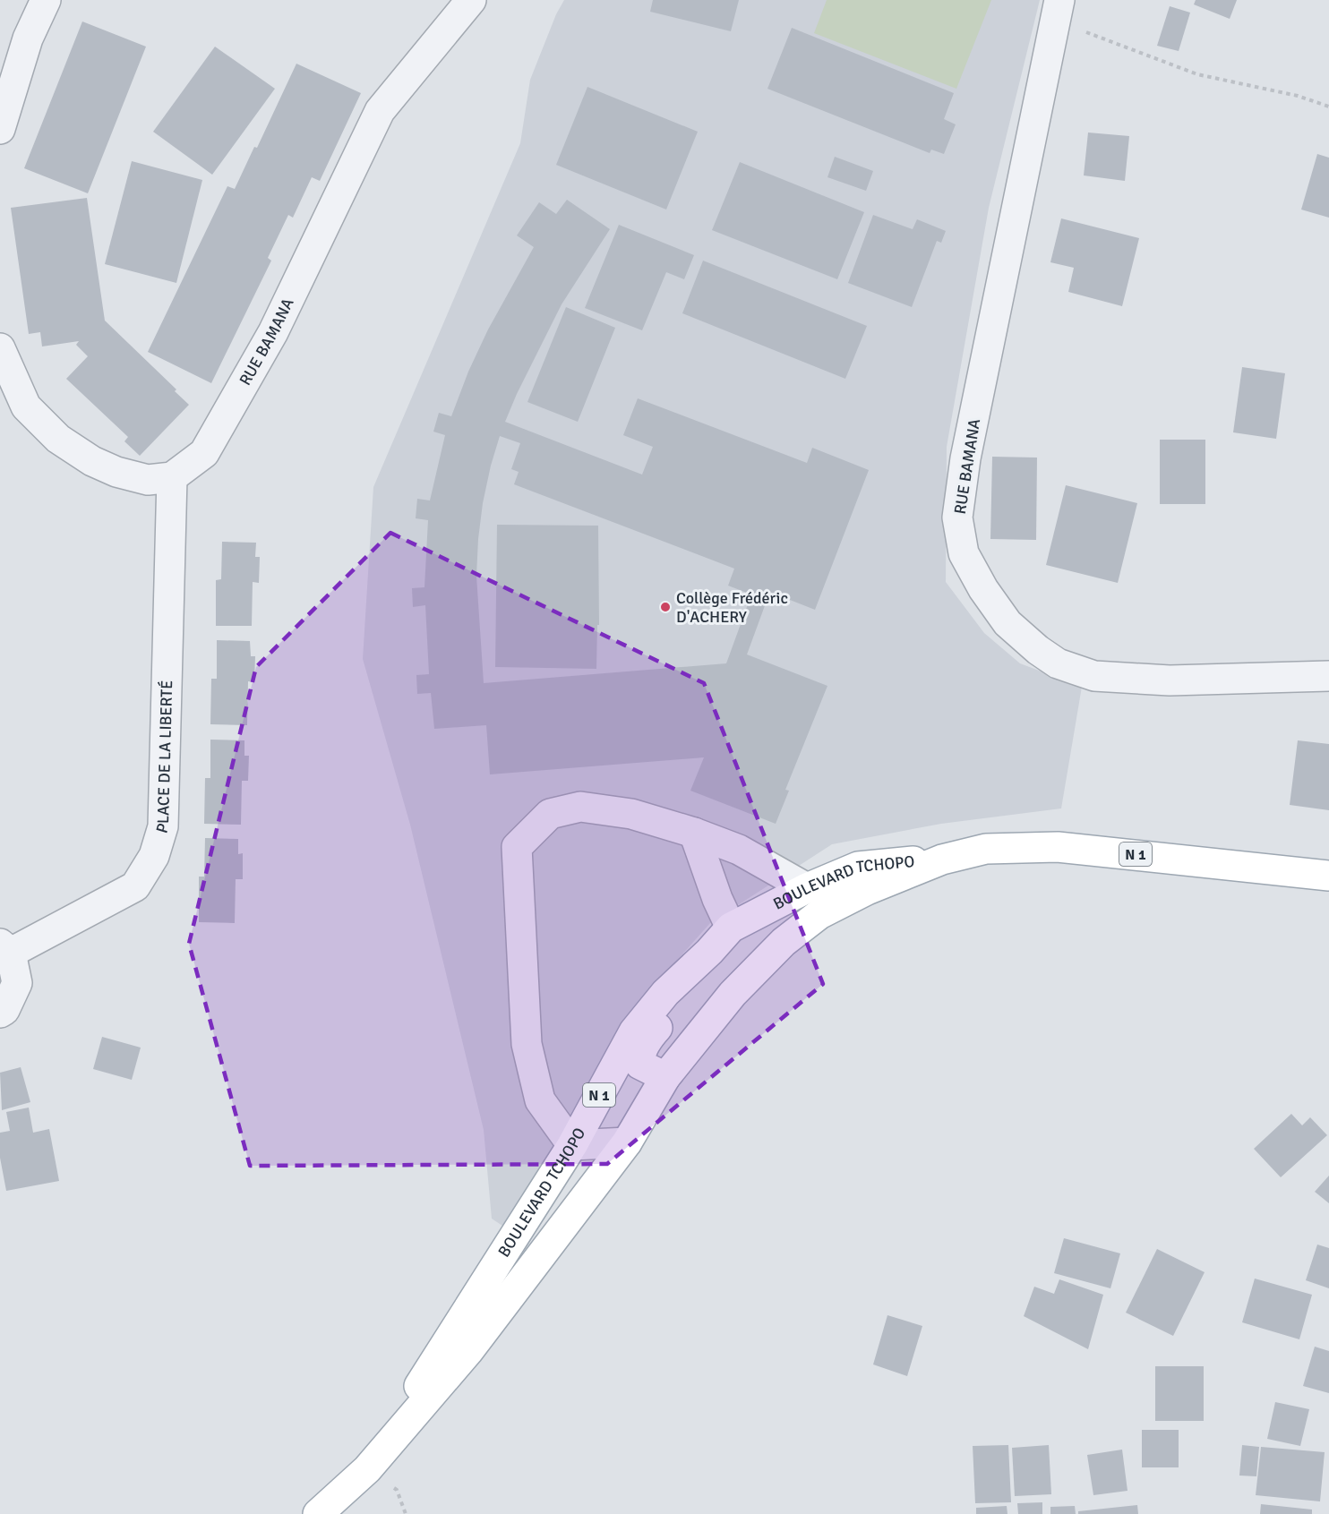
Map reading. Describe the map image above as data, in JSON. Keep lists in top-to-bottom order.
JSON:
{
  "streets": {
    "main road": ["N 1", "BOULEVARD TCHOPO"],
    "street": ["RUE BAMANA", "PLACE DE LA LIBERTÉ"]
  },
  "crossings": [
    ["RUE BAMANA", "PLACE DE LA LIBERTÉ"]
  ],
  "places": ["Collège Frédéric D'ACHERY"]
}
